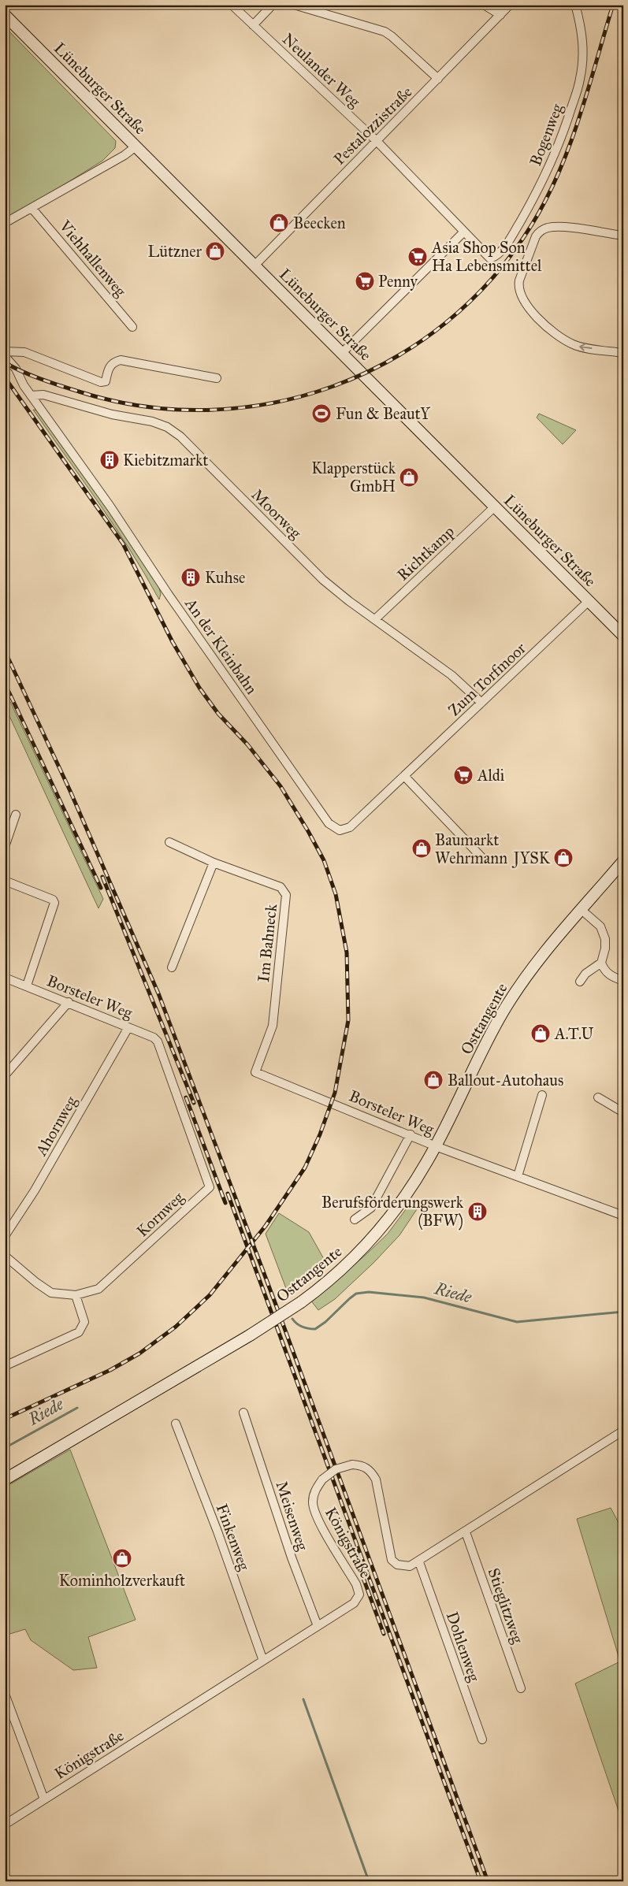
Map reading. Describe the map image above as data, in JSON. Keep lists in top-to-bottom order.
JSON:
{
  "streets": {
    "main road": ["Lüneburger Straße", "Osttangente"],
    "street": [
      "Neulander Weg",
      "Pestalozzistraße",
      "Bogenweg",
      "Viehhallenweg",
      "Moorweg",
      "Richtkamp",
      "An der Kleinbahn",
      "Zum Torfmoor",
      "Im Bahneck",
      "Borsteler Weg",
      "Ahornweg",
      "Kornweg",
      "Meisenweg",
      "Finkenweg",
      "Königstraße",
      "Stieglitzweg",
      "Dohlenweg"
    ]
  },
  "crossings": [
    ["Neulander Weg", "Pestalozzistraße"],
    ["Neulander Weg", "Bogenweg"],
    ["Lüneburger Straße", "Pestalozzistraße"],
    ["Lüneburger Straße", "Richtkamp"],
    ["Lüneburger Straße", "Zum Torfmoor"],
    ["Moorweg", "Richtkamp"],
    ["Moorweg", "An der Kleinbahn"],
    ["Moorweg", "Zum Torfmoor"],
    ["An der Kleinbahn", "Zum Torfmoor"],
    ["Im Bahneck", "Borsteler Weg"],
    ["Borsteler Weg", "Osttangente"],
    ["Borsteler Weg", "Ahornweg"],
    ["Borsteler Weg", "Kornweg"],
    ["Meisenweg", "Königstraße"],
    ["Finkenweg", "Königstraße"],
    ["Königstraße", "Stieglitzweg"],
    ["Königstraße", "Dohlenweg"]
  ],
  "water": ["Riede"],
  "places": {
    "shop": [
      "Beecken",
      "Lützner",
      "Klapperstück GmbH",
      "Baumarkt Wehrmann",
      "JYSK",
      "A.T.U",
      "Ballout-Autohaus",
      "Kominholzverkauft"
    ],
    "supermarket": ["Asia Shop Son Ha Lebensmittel", "Penny", "Aldi"],
    "sports": ["Fun & BeautY"],
    "building": ["Kiebitzmarkt", "Kuhse", "Berufsförderungswerk (BFW)"]
  }
}
